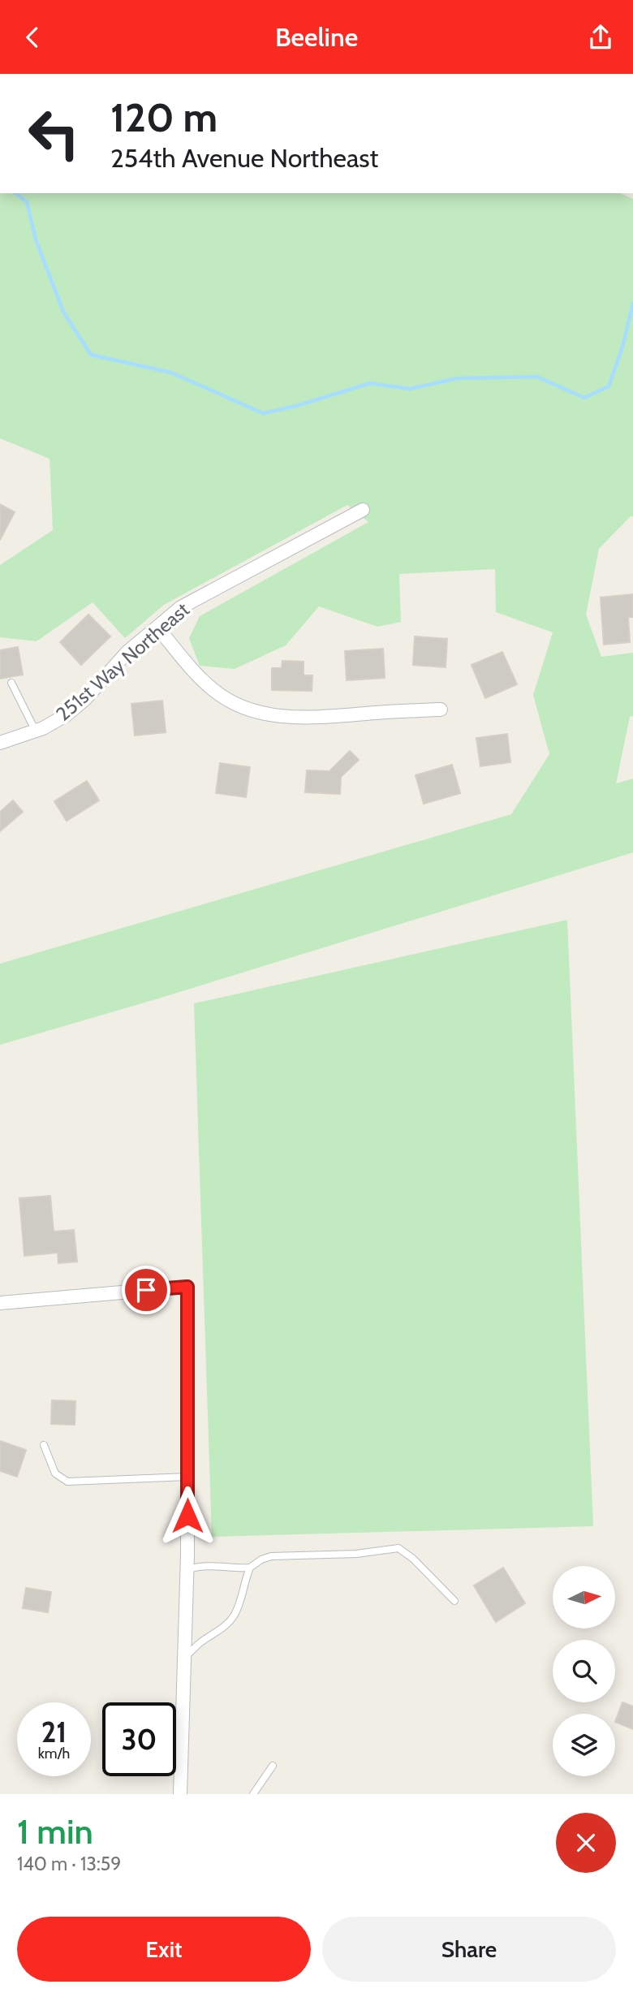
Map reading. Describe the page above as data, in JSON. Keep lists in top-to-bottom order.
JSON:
{
  "streets": {
    "street": ["251st Way Northeast"]
  },
  "north": "right",
  "page": {
    "header": "Beeline",
    "turn": ["120 m", "254th Avenue Northeast"],
    "speed": "21 km/h",
    "limit": "30",
    "heading": ["1 min", "140 m · 13:59"],
    "buttons": ["Exit", "Share"]
  }
}
